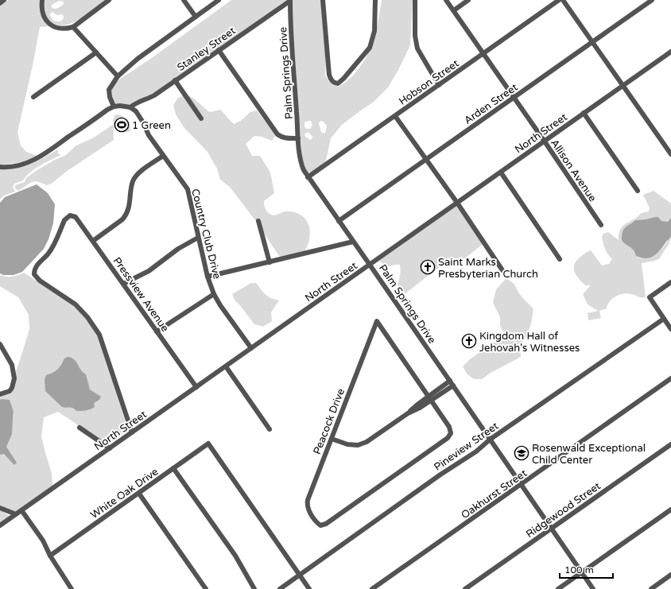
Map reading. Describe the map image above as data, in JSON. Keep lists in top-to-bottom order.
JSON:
{
  "streets": {
    "street": [
      "Stanley Street",
      "Palm Springs Drive",
      "Hobson Street",
      "Arden Street",
      "North Street",
      "Allison Avenue",
      "Country Club Drive",
      "Pressview Avenue",
      "Peacock Drive",
      "Pineview Street",
      "White Oak Drive",
      "Oakhurst Street",
      "Ridgewood Street"
    ]
  },
  "crossings": [
    ["Stanley Street", "Palm Springs Drive"],
    ["Stanley Street", "Country Club Drive"],
    ["Palm Springs Drive", "Hobson Street"],
    ["Palm Springs Drive", "Arden Street"],
    ["Palm Springs Drive", "North Street"],
    ["Palm Springs Drive", "Pineview Street"],
    ["Palm Springs Drive", "Oakhurst Street"],
    ["Palm Springs Drive", "Ridgewood Street"],
    ["Hobson Street", "Allison Avenue"],
    ["Arden Street", "Allison Avenue"],
    ["North Street", "Allison Avenue"],
    ["North Street", "Country Club Drive"],
    ["North Street", "Pressview Avenue"],
    ["Pineview Street", "White Oak Drive"]
  ],
  "places": {
    "sports": ["1 Green"],
    "church": ["Saint Marks Presbyterian Church", "Kingdom Hall of Jehovah's Witnesses"],
    "school or university": ["Rosenwald Exceptional Child Center"]
  },
  "scale_bar": "100 m"
}
